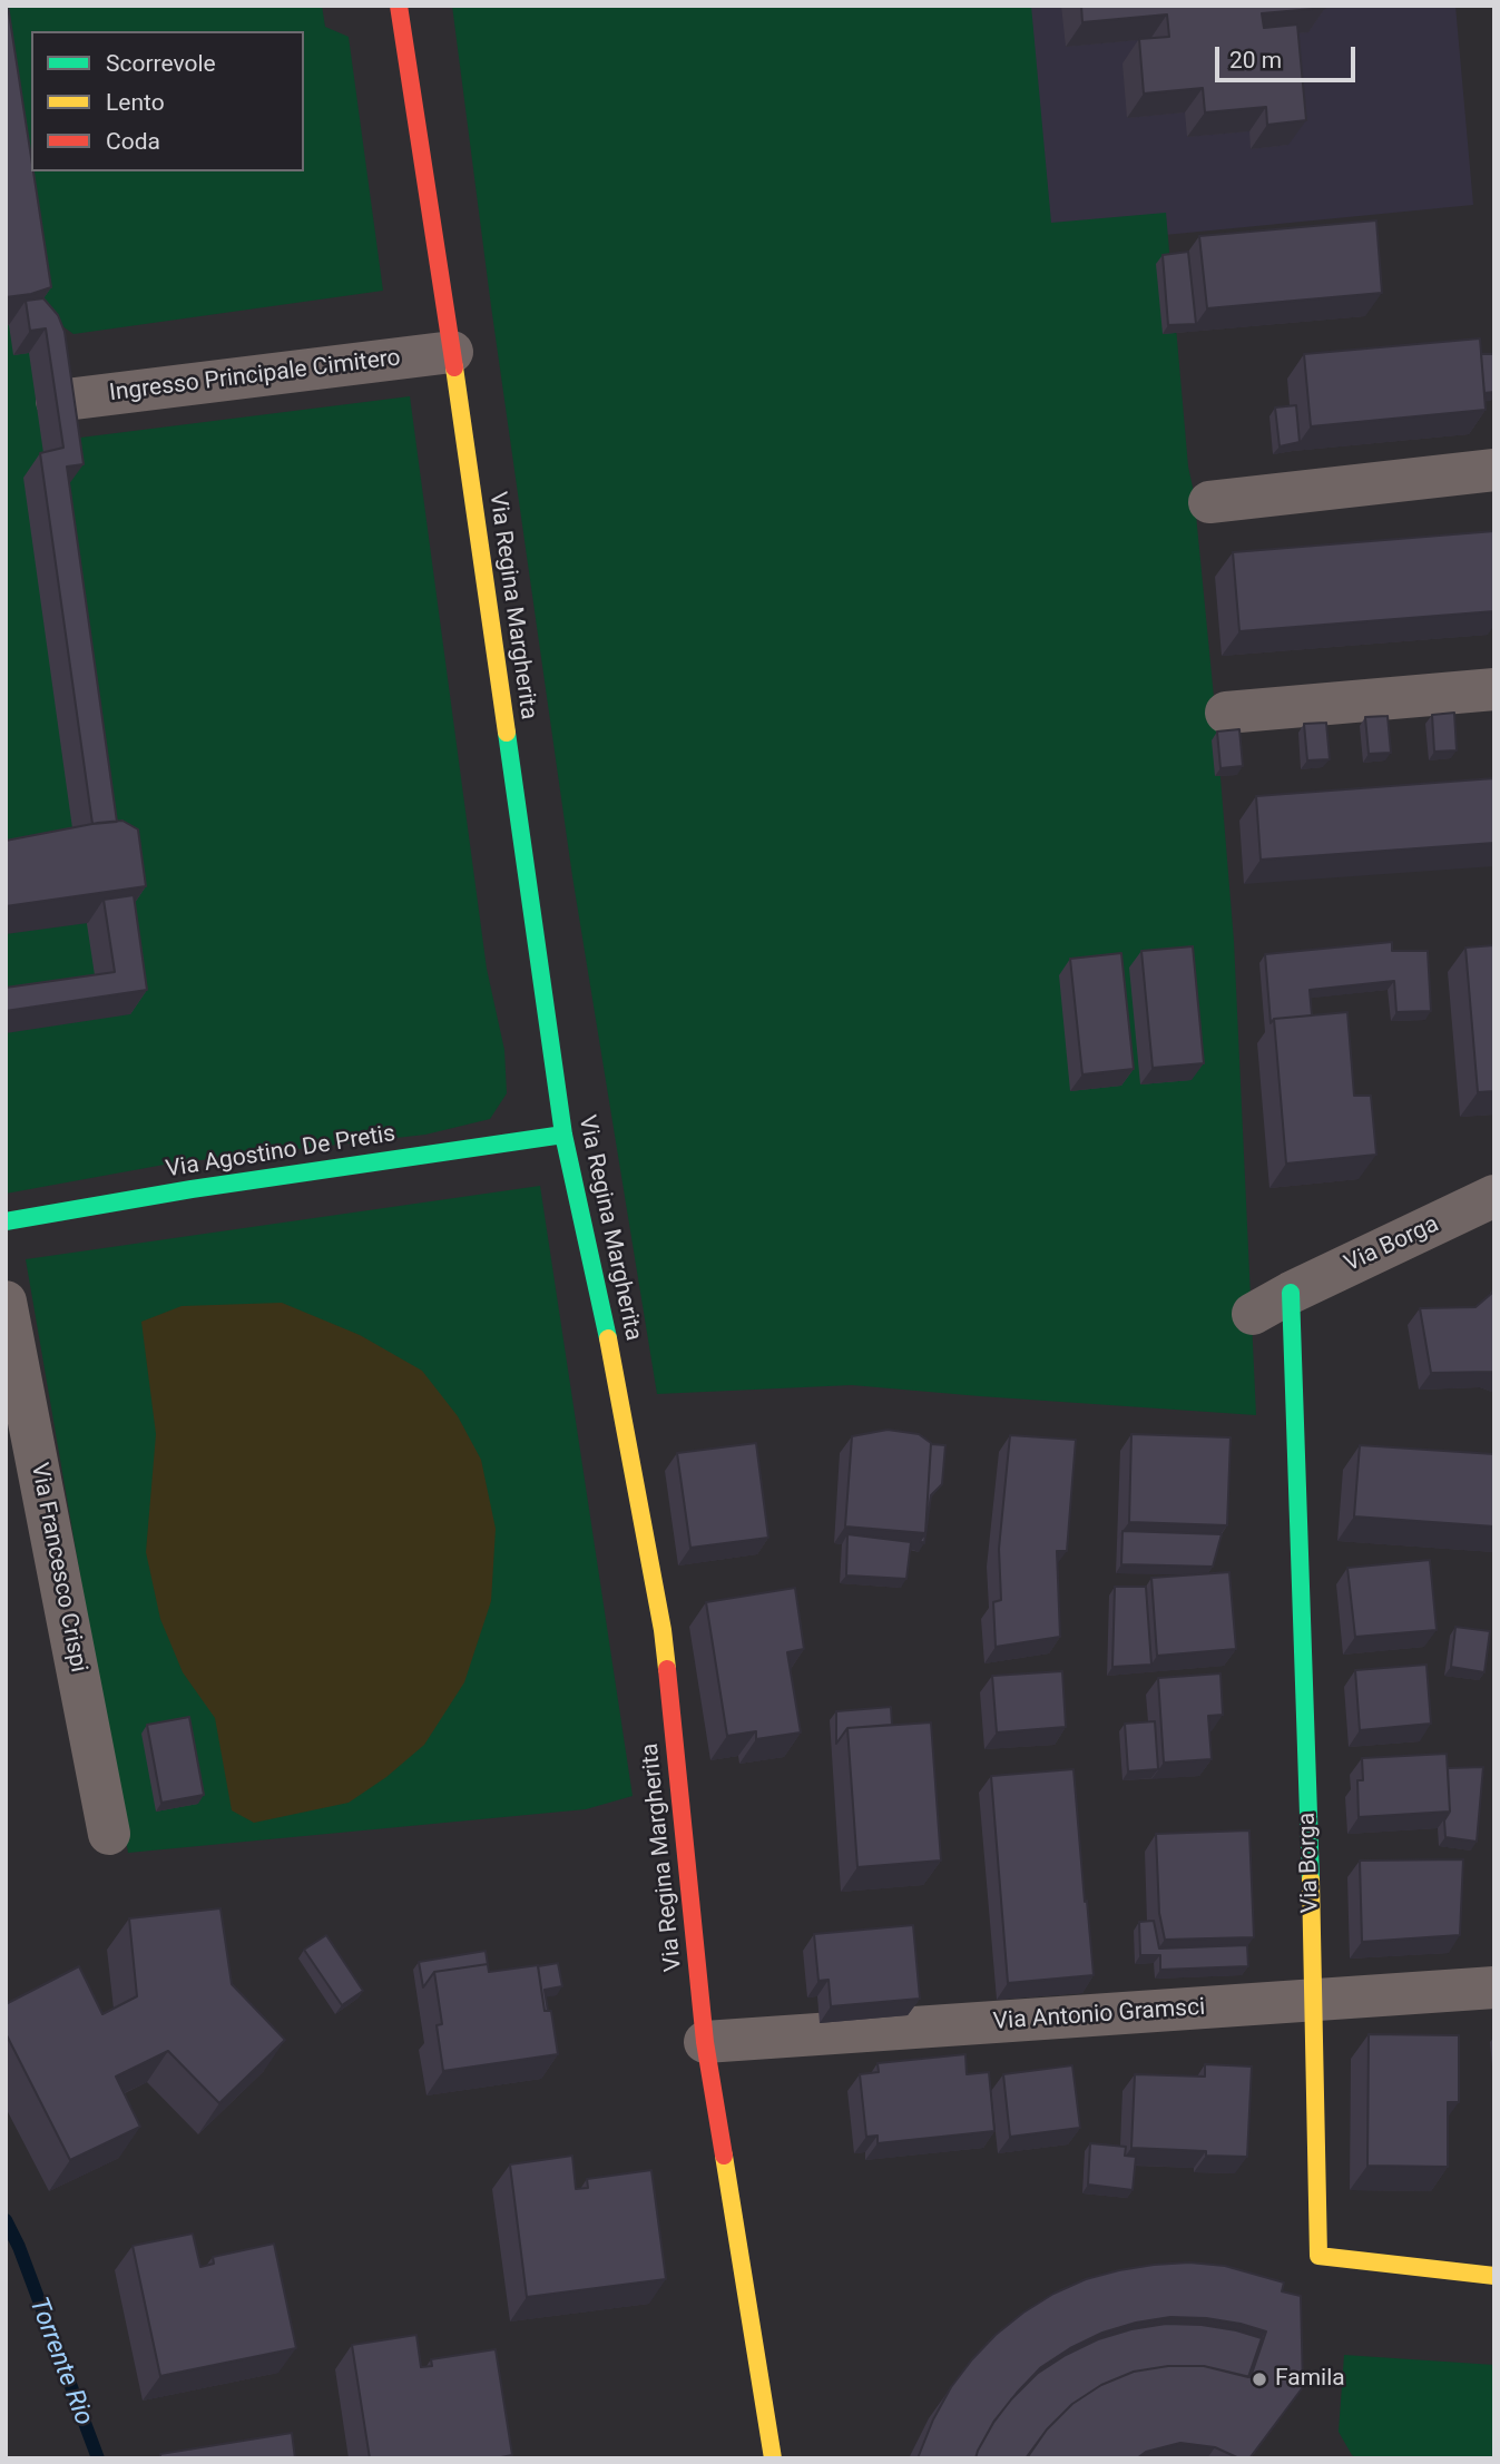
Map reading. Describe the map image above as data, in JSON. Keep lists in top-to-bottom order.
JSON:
{
  "streets": {
    "street": [
      "Ingresso Principale Cimitero",
      "Via Regina Margherita",
      "Via Agostino De Pretis",
      "Via Borga",
      "Via Francesco Crispi",
      "Via Antonio Gramsci"
    ]
  },
  "crossings": [
    ["Ingresso Principale Cimitero", "Via Regina Margherita"],
    ["Via Regina Margherita", "Via Agostino De Pretis"],
    ["Via Regina Margherita", "Via Antonio Gramsci"],
    ["Via Borga", "Via Antonio Gramsci"]
  ],
  "water": ["Torrente Rio"],
  "places": ["Famila"],
  "legend": ["Scorrevole", "Lento", "Coda"],
  "scale_bar": "20 m"
}
